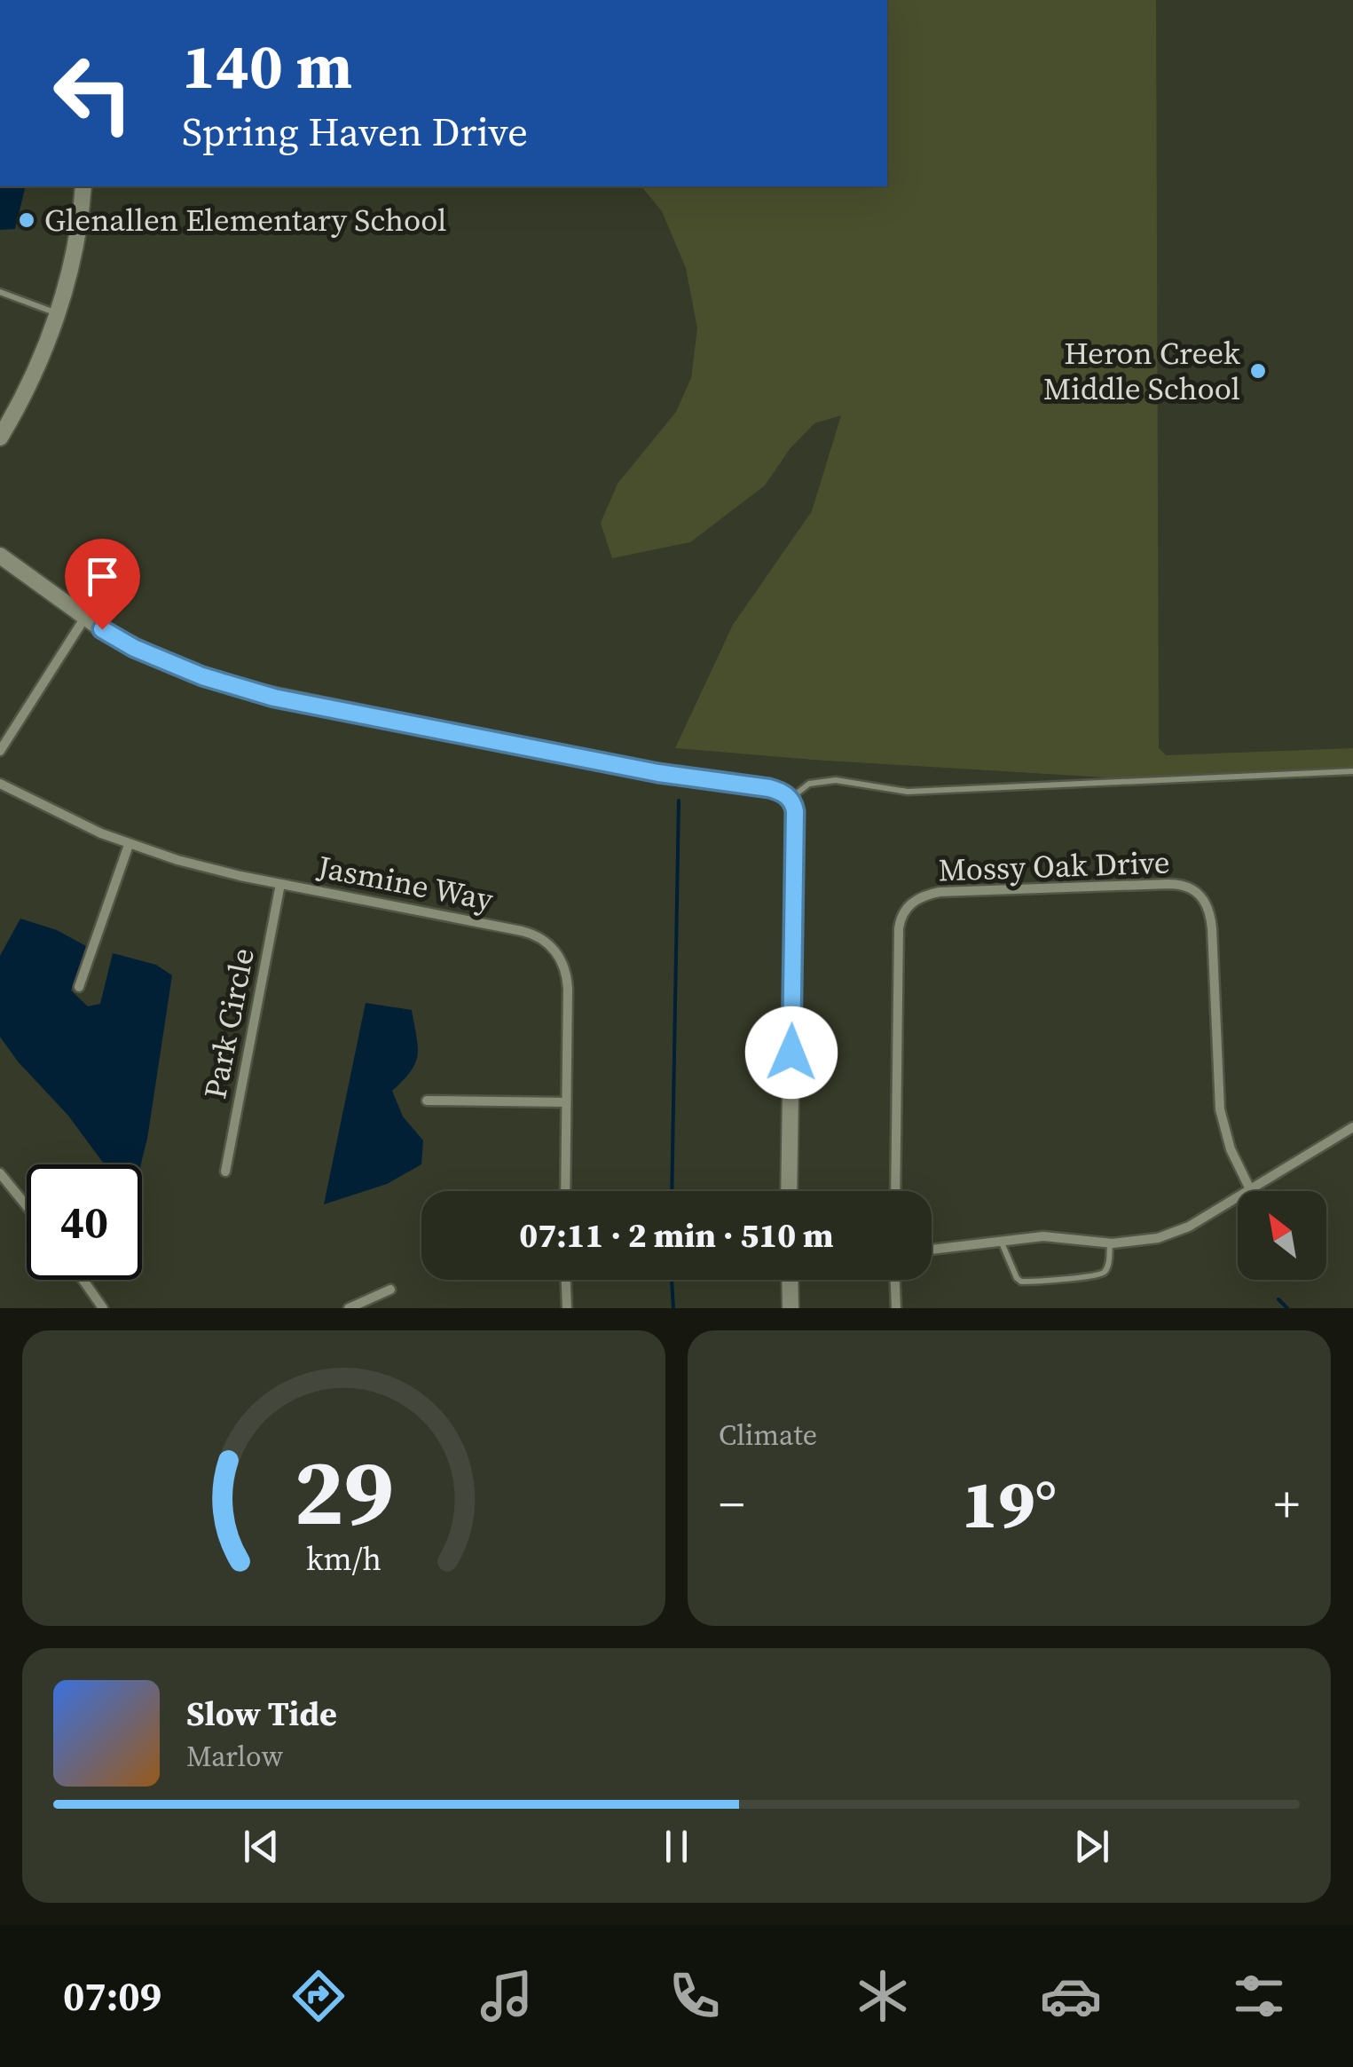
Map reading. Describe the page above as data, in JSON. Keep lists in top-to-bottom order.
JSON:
{
  "streets": {
    "street": ["Mossy Oak Drive", "Jasmine Way", "Park Circle"]
  },
  "crossings": [
    ["Jasmine Way", "Park Circle"]
  ],
  "places": ["Glenallen Elementary School", "Heron Creek Middle School"],
  "north": "top left",
  "page": {
    "turn": ["140 m", "Spring Haven Drive"],
    "limit": "40",
    "trip": "07:11 · 2 min · 510 m",
    "tile": "Climate",
    "heat": ["−", "19°", "+"],
    "song": ["Slow Tide", "Marlow"],
    "tabs": "07:09",
    "gauge": ["29", "km/h"]
  }
}
